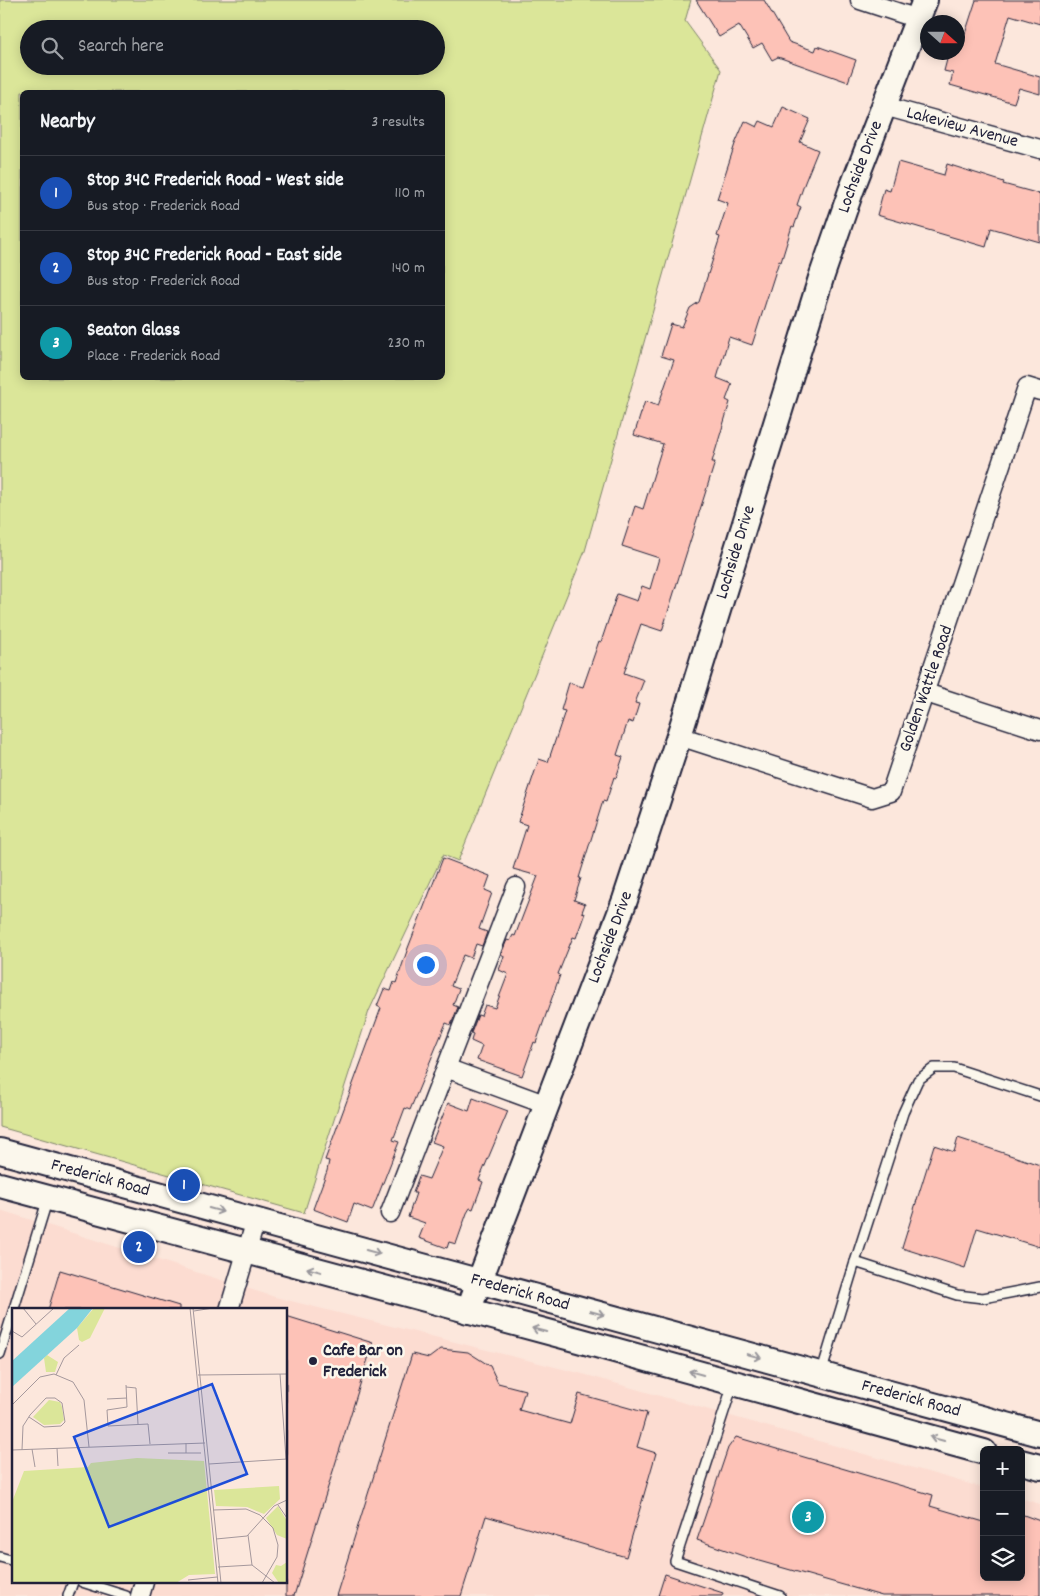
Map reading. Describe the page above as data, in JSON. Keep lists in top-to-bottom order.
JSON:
{
  "streets": {
    "main road": ["Lochside Drive", "Frederick Road"],
    "street": ["Lakeview Avenue", "Golden Wattle Road"]
  },
  "crossings": [
    ["Lakeview Avenue", "Lochside Drive"],
    ["Lochside Drive", "Golden Wattle Road"],
    ["Lochside Drive", "Frederick Road"]
  ],
  "places": ["Cafe Bar on Frederick"],
  "north": "right",
  "page": {
    "search": "Search here",
    "heading": ["Nearby", "3 results"],
    "list": [
      {
        "mark": "1",
        "name": "Stop 34C Frederick Road - West side",
        "note": "Bus stop · Frederick Road",
        "value": "110 m"
      },
      {
        "mark": "2",
        "name": "Stop 34C Frederick Road - East side",
        "note": "Bus stop · Frederick Road",
        "value": "140 m"
      },
      {
        "mark": "3",
        "name": "Seaton Glass",
        "note": "Place · Frederick Road",
        "value": "230 m"
      }
    ],
    "pins": ["1", "2", "3"],
    "map_buttons": ["+", "−"]
  }
}
